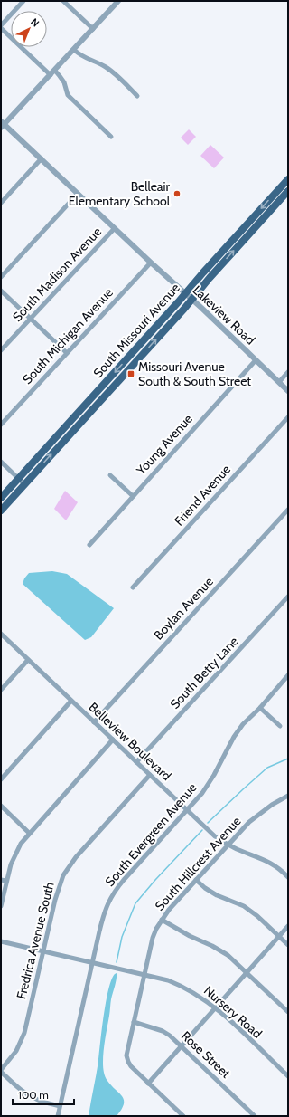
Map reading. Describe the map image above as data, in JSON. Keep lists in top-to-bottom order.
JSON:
{
  "streets": {
    "main road": ["South Missouri Avenue"],
    "street": [
      "South Madison Avenue",
      "Lakeview Road",
      "South Michigan Avenue",
      "Young Avenue",
      "Friend Avenue",
      "Boylan Avenue",
      "South Betty Lane",
      "Belleview Boulevard",
      "South Evergreen Avenue",
      "South Hillcrest Avenue",
      "Fredrica Avenue South",
      "Nursery Road",
      "Rose Street"
    ]
  },
  "crossings": [
    ["South Madison Avenue", "Lakeview Road"],
    ["Lakeview Road", "South Missouri Avenue"],
    ["Lakeview Road", "South Michigan Avenue"],
    ["Lakeview Road", "Young Avenue"],
    ["Boylan Avenue", "Belleview Boulevard"],
    ["South Betty Lane", "Belleview Boulevard"],
    ["Belleview Boulevard", "South Evergreen Avenue"],
    ["Belleview Boulevard", "South Hillcrest Avenue"],
    ["Belleview Boulevard", "Fredrica Avenue South"],
    ["South Evergreen Avenue", "Nursery Road"],
    ["South Hillcrest Avenue", "Nursery Road"],
    ["South Hillcrest Avenue", "Rose Street"],
    ["Fredrica Avenue South", "Nursery Road"]
  ],
  "places": {
    "other": ["Belleair Elementary School"],
    "transit": ["Missouri Avenue South & South Street"]
  },
  "scale_bar": "100 m",
  "north": "top right"
}
